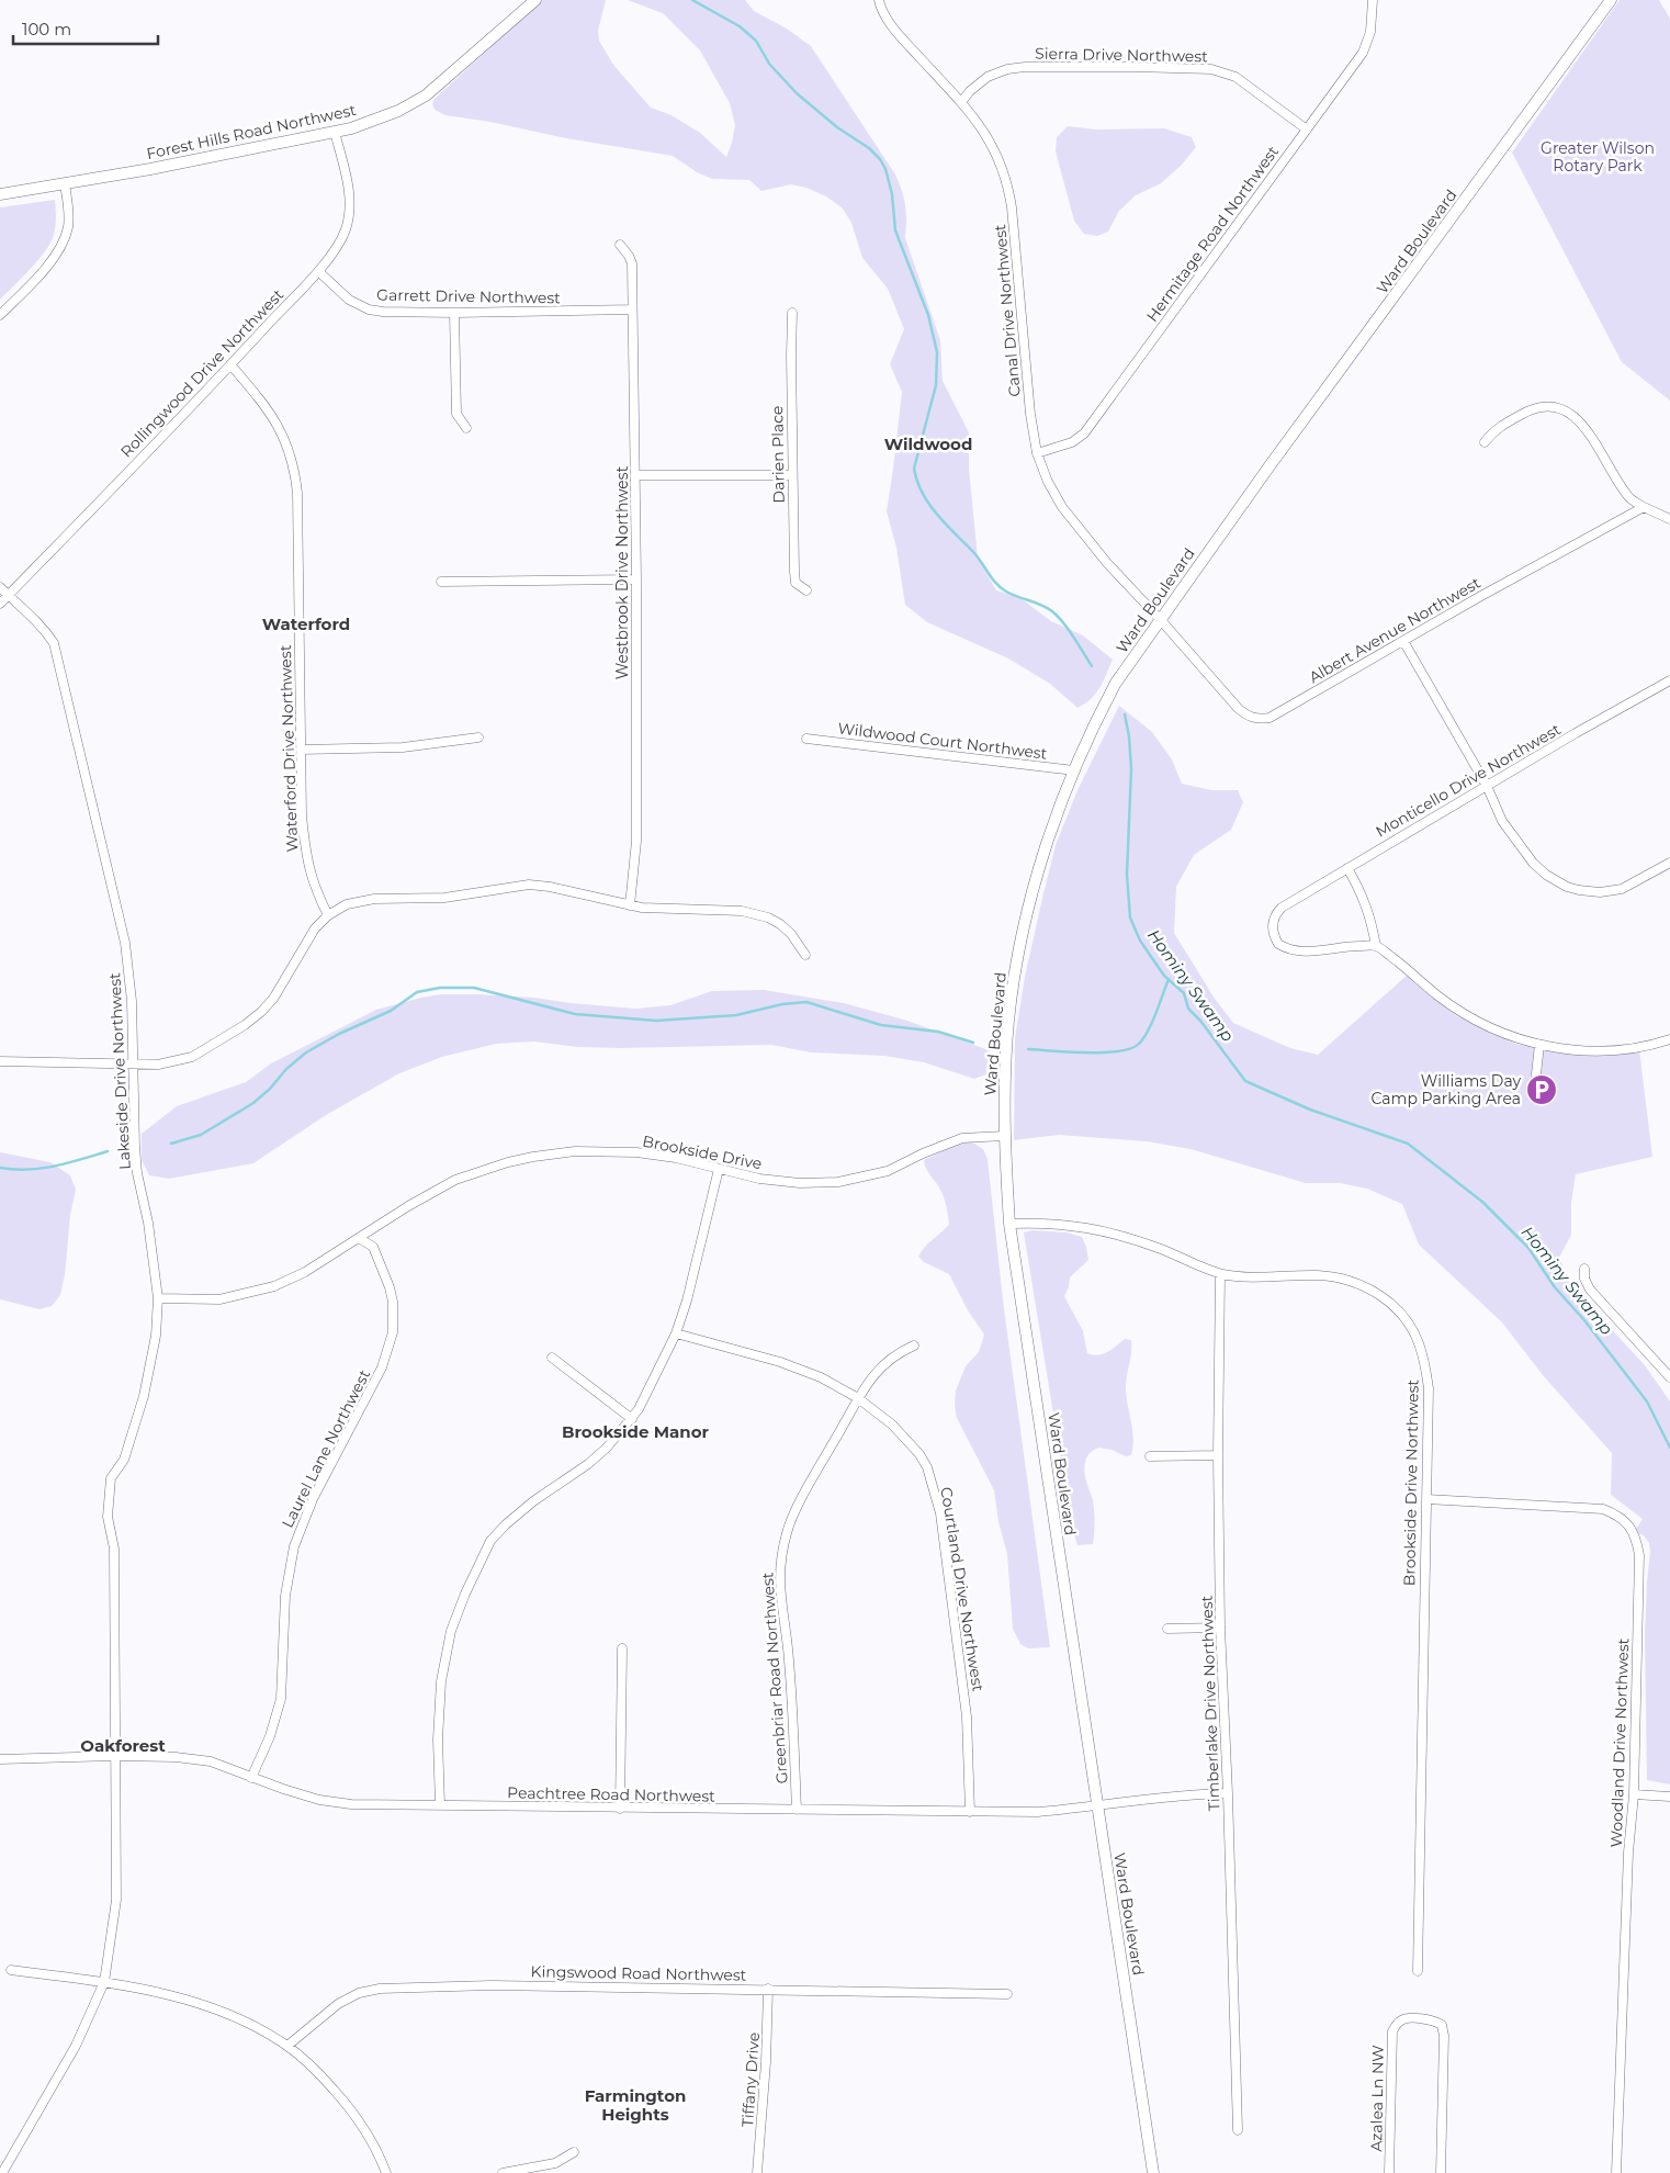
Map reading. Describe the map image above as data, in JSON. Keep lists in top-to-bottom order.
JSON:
{
  "streets": {
    "main road": ["Forest Hills Road Northwest", "Ward Boulevard"],
    "street": [
      "Sierra Drive Northwest",
      "Hermitage Road Northwest",
      "Garrett Drive Northwest",
      "Canal Drive Northwest",
      "Rollingwood Drive Northwest",
      "Darien Place",
      "Westbrook Drive Northwest",
      "Albert Avenue Northwest",
      "Wildwood Court Northwest",
      "Waterford Drive Northwest",
      "Monticello Drive Northwest",
      "Lakeside Drive Northwest",
      "Brookside Drive",
      "Laurel Lane Northwest",
      "Brookside Drive Northwest",
      "Courtland Drive Northwest",
      "Greenbriar Road Northwest",
      "Timberlake Drive Northwest",
      "Woodland Drive Northwest",
      "Peachtree Road Northwest",
      "Kingswood Road Northwest",
      "Tiffany Drive",
      "Azalea Ln NW"
    ]
  },
  "crossings": [
    ["Sierra Drive Northwest", "Hermitage Road Northwest"],
    ["Sierra Drive Northwest", "Canal Drive Northwest"],
    ["Forest Hills Road Northwest", "Rollingwood Drive Northwest"],
    ["Hermitage Road Northwest", "Canal Drive Northwest"],
    ["Ward Boulevard", "Canal Drive Northwest"],
    ["Ward Boulevard", "Albert Avenue Northwest"],
    ["Ward Boulevard", "Wildwood Court Northwest"],
    ["Ward Boulevard", "Brookside Drive"],
    ["Ward Boulevard", "Brookside Drive Northwest"],
    ["Ward Boulevard", "Peachtree Road Northwest"],
    ["Garrett Drive Northwest", "Rollingwood Drive Northwest"],
    ["Garrett Drive Northwest", "Westbrook Drive Northwest"],
    ["Canal Drive Northwest", "Albert Avenue Northwest"],
    ["Rollingwood Drive Northwest", "Waterford Drive Northwest"],
    ["Rollingwood Drive Northwest", "Lakeside Drive Northwest"],
    ["Lakeside Drive Northwest", "Brookside Drive"],
    ["Lakeside Drive Northwest", "Peachtree Road Northwest"],
    ["Brookside Drive", "Laurel Lane Northwest"],
    ["Laurel Lane Northwest", "Peachtree Road Northwest"],
    ["Brookside Drive Northwest", "Timberlake Drive Northwest"],
    ["Brookside Drive Northwest", "Woodland Drive Northwest"],
    ["Courtland Drive Northwest", "Greenbriar Road Northwest"],
    ["Courtland Drive Northwest", "Peachtree Road Northwest"],
    ["Greenbriar Road Northwest", "Peachtree Road Northwest"],
    ["Timberlake Drive Northwest", "Peachtree Road Northwest"],
    ["Kingswood Road Northwest", "Tiffany Drive"]
  ],
  "districts": [
    "Wildwood",
    "Waterford",
    "Brookside Manor",
    "Oakforest",
    "Farmington Heights"
  ],
  "water": ["Hominy Swamp"],
  "parks": ["Greater Wilson Rotary Park"],
  "places": {
    "parking": ["Williams Day Camp Parking Area"]
  },
  "scale_bar": "100 m"
}
